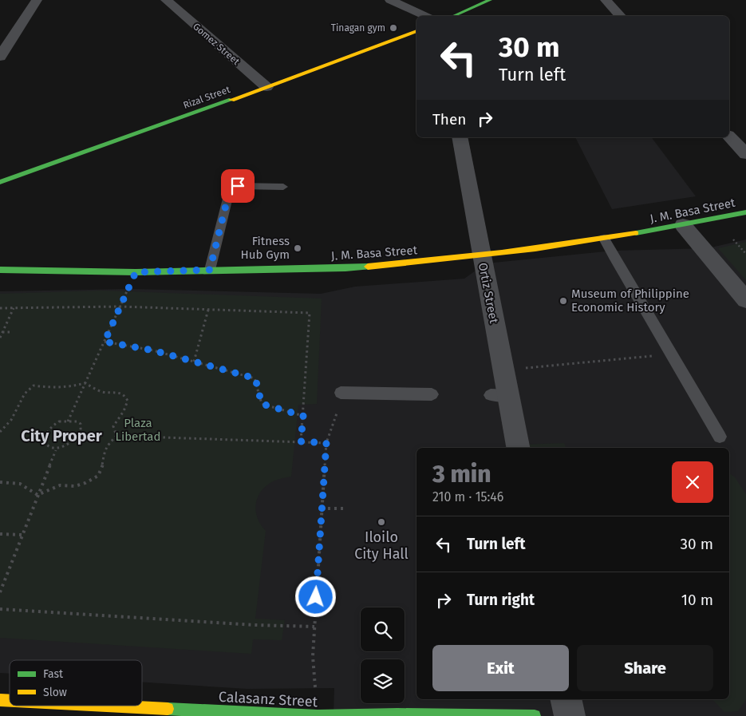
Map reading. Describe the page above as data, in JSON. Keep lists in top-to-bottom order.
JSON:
{
  "streets": {
    "main road": ["Rizal Street", "J. M. Basa Street", "Calasanz Street"],
    "street": ["Gomez Street", "Ortiz Street"]
  },
  "crossings": [
    ["Gomez Street", "Rizal Street"],
    ["J. M. Basa Street", "Ortiz Street"]
  ],
  "districts": ["City Proper"],
  "parks": ["Plaza Libertad"],
  "places": [
    "Tinagan gym",
    "Fitness Hub Gym",
    "Museum of Philippine Economic History",
    "Iloilo City Hall"
  ],
  "legend": ["Fast", "Slow"],
  "page": {
    "turn": ["30 m", "Turn left"],
    "then": "Then",
    "heading": ["3 min", "210 m · 15:46"],
    "list": [
      {
        "name": "Turn left",
        "value": "30 m"
      },
      {
        "name": "Turn right",
        "value": "10 m"
      }
    ],
    "buttons": ["Exit", "Share"]
  }
}
